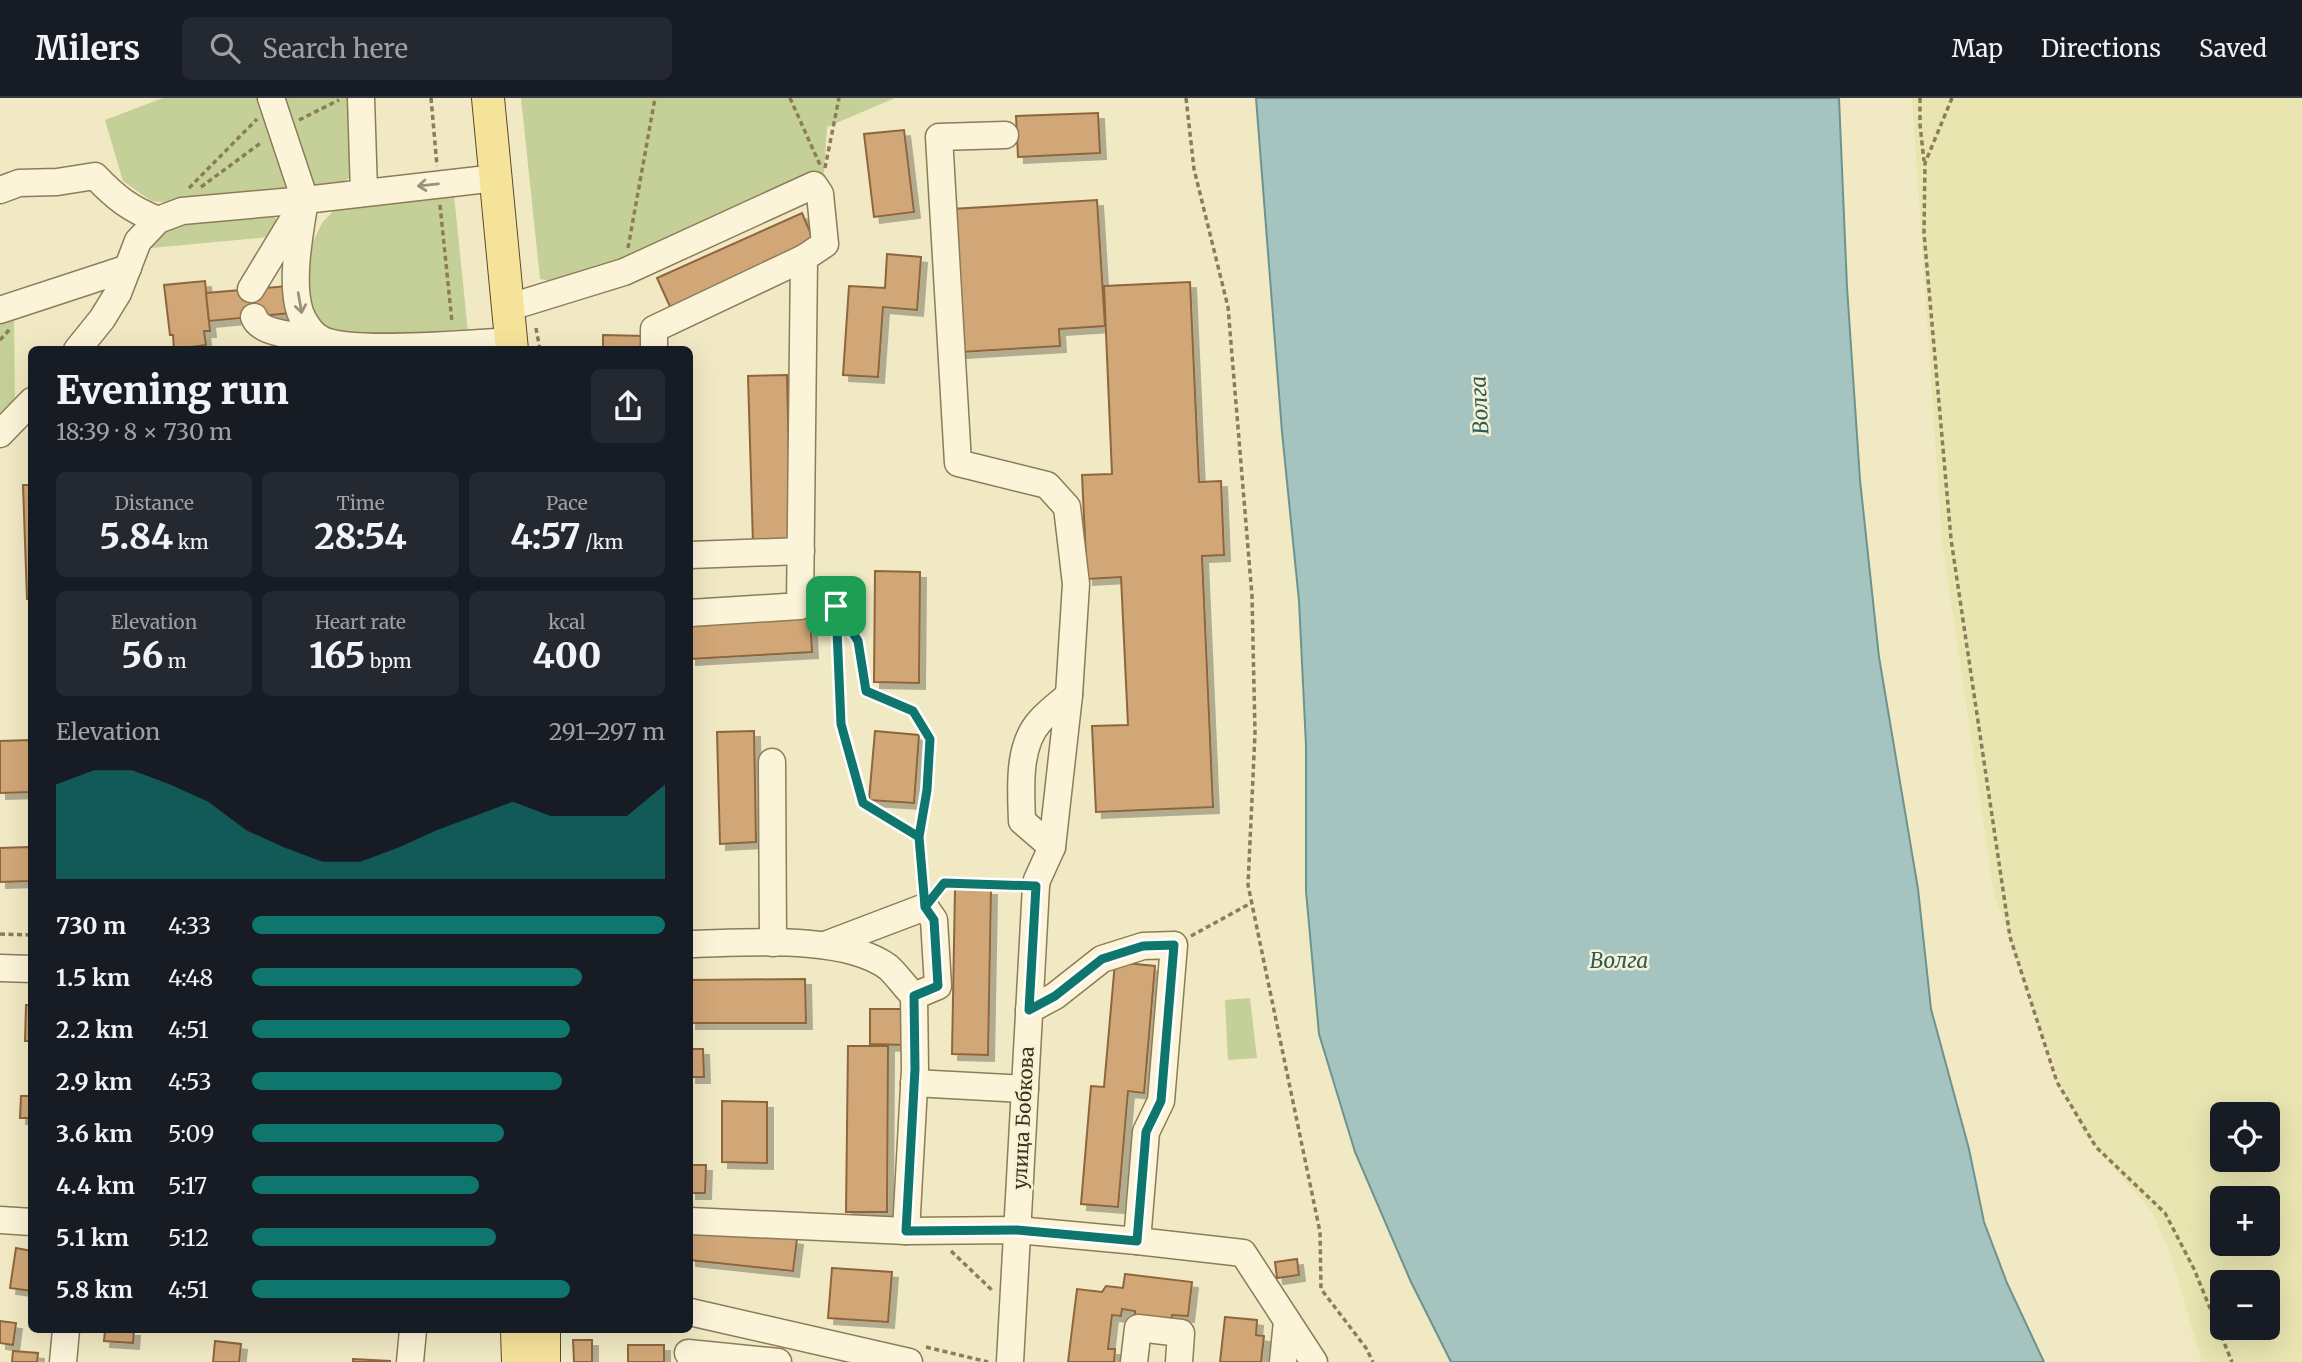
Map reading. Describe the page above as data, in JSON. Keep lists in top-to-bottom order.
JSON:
{
  "streets": {
    "street": ["улица Бобкова"]
  },
  "water": ["Волга"],
  "page": {
    "header": "Milers",
    "search": "Search here",
    "nav": ["Map", "Directions", "Saved"],
    "heading": ["Evening run", "18:39 · 8 × 730 m"],
    "stats": [
      ["Distance", "5.84 km"],
      ["Time", "28:54"],
      ["Pace", "4:57 /km"],
      ["Elevation", "56 m"],
      ["Heart rate", "165 bpm"],
      ["kcal", "400"]
    ],
    "chart": ["Elevation", "291–297 m"],
    "list": [
      {
        "name": "730 m",
        "note": "4:33"
      },
      {
        "name": "1.5 km",
        "note": "4:48"
      },
      {
        "name": "2.2 km",
        "note": "4:51"
      },
      {
        "name": "2.9 km",
        "note": "4:53"
      },
      {
        "name": "3.6 km",
        "note": "5:09"
      },
      {
        "name": "4.4 km",
        "note": "5:17"
      },
      {
        "name": "5.1 km",
        "note": "5:12"
      },
      {
        "name": "5.8 km",
        "note": "4:51"
      }
    ],
    "map_buttons": ["+", "−"]
  }
}
